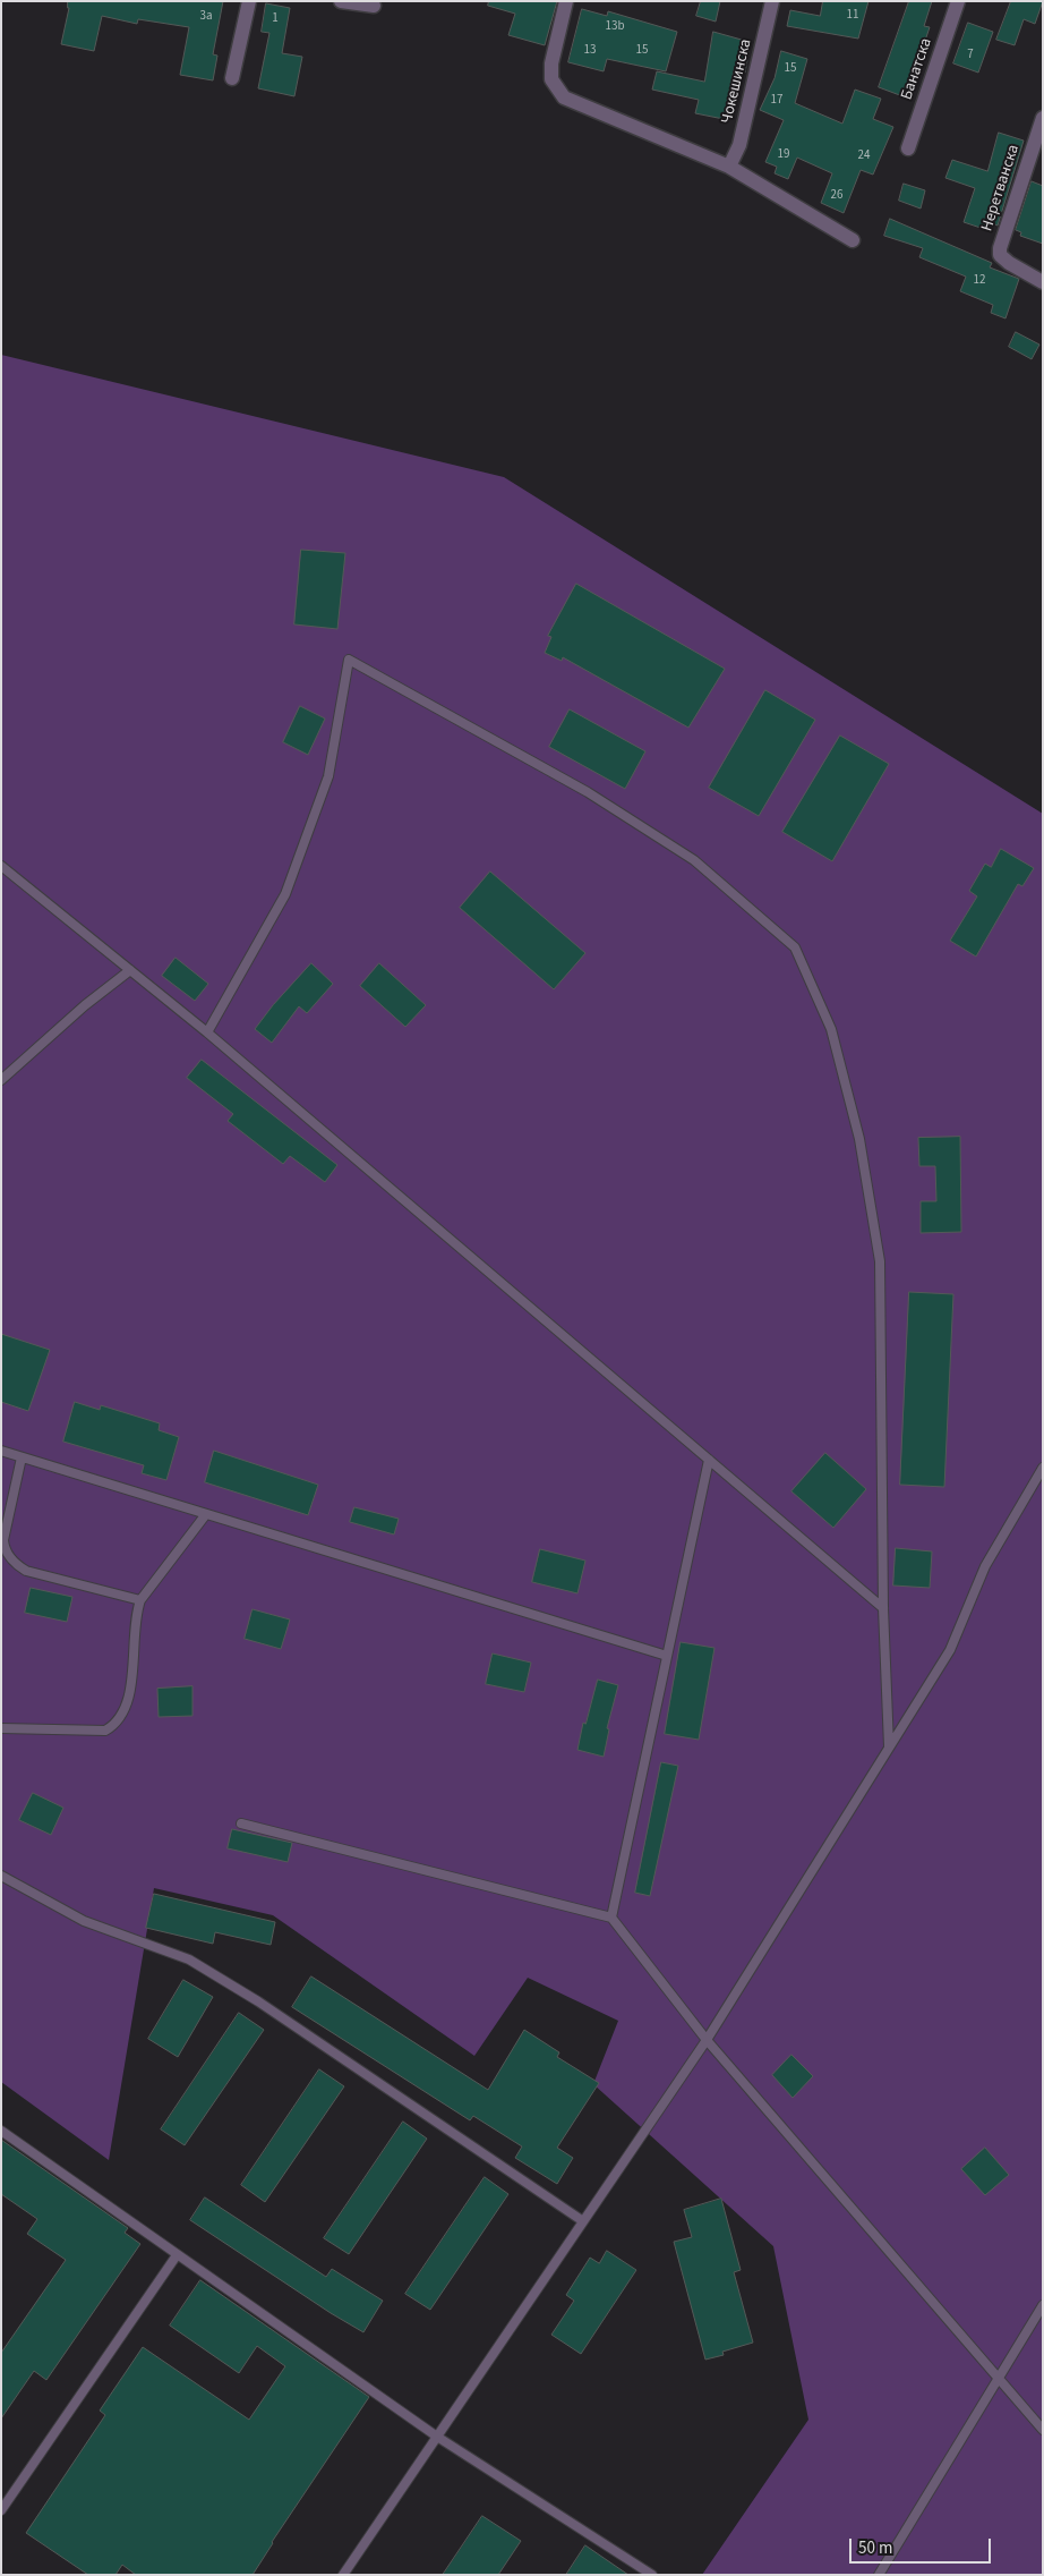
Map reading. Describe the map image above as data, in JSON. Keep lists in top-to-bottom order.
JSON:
{
  "streets": {
    "street": ["Банатска", "Чокешинска", "Неретванска"]
  },
  "house_numbers": [
    "11",
    "3a",
    "1",
    "13b",
    "13",
    "15",
    "7",
    "15",
    "17",
    "19",
    "24",
    "26",
    "12"
  ],
  "scale_bar": "50 m"
}
